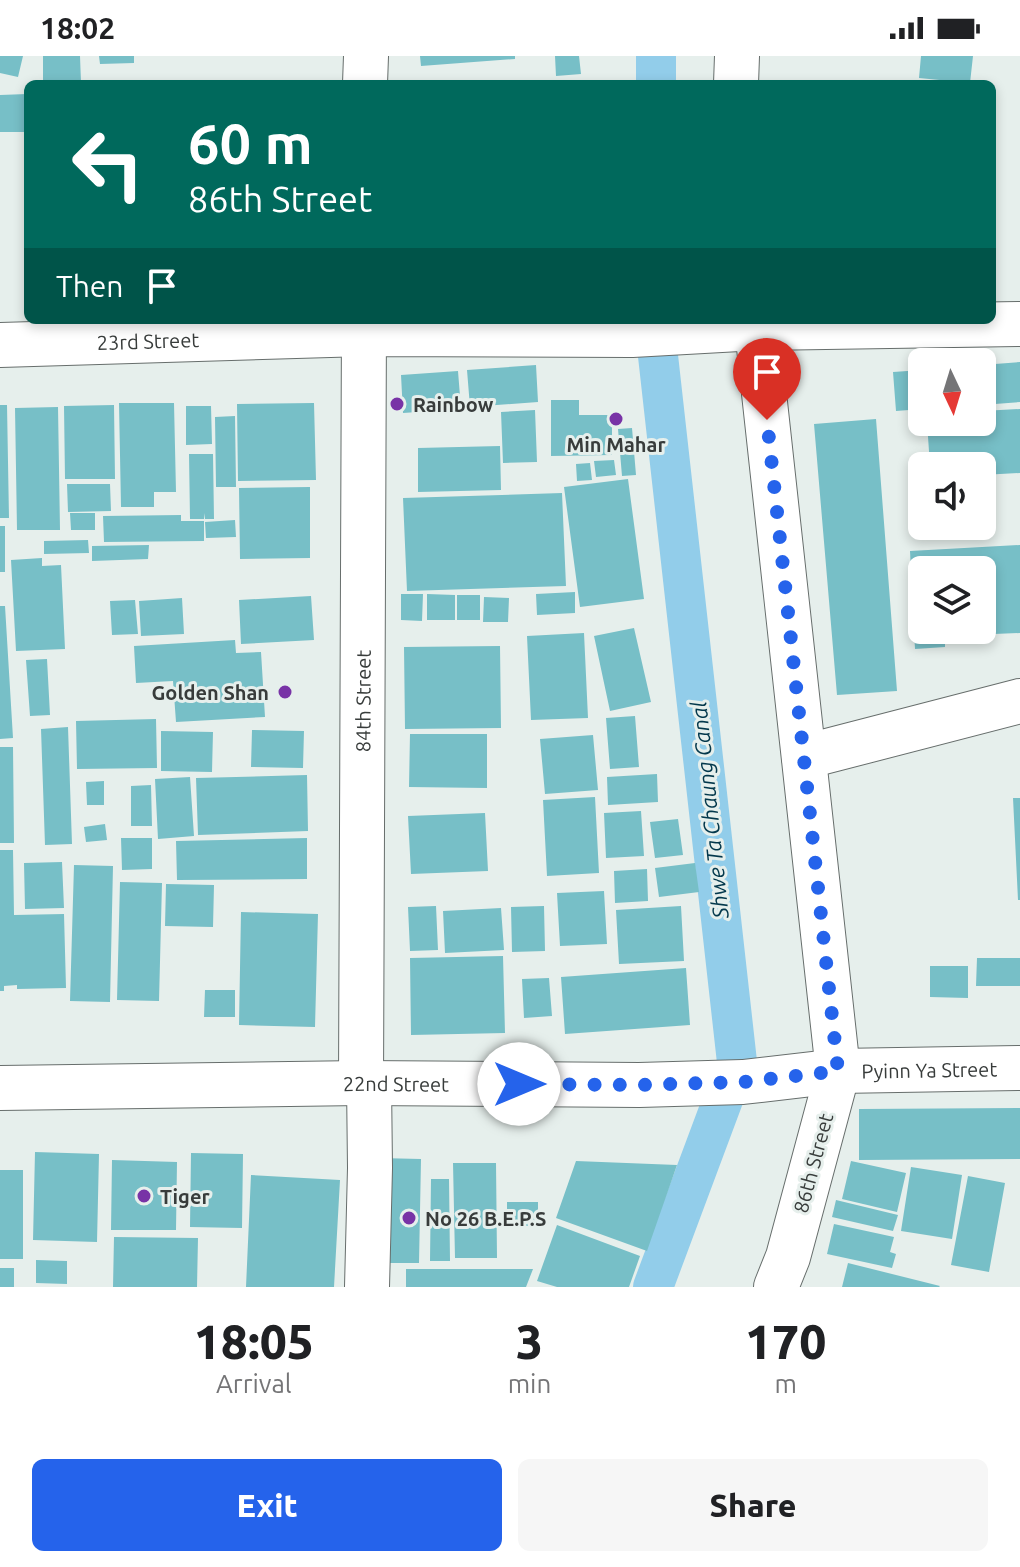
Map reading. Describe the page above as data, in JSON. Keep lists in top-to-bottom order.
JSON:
{
  "streets": {
    "street": [
      "23rd Street",
      "84th Street",
      "Pyinn Ya Street",
      "22nd Street",
      "86th Street"
    ]
  },
  "crossings": [
    ["23rd Street", "84th Street"],
    ["23rd Street", "86th Street"],
    ["84th Street", "22nd Street"],
    ["Pyinn Ya Street", "22nd Street"],
    ["Pyinn Ya Street", "86th Street"],
    ["22nd Street", "86th Street"]
  ],
  "water": ["Shwe Ta Chaung Canal"],
  "places": [
    "Rainbow",
    "Min Mahar",
    "Golden Shan",
    "Tiger",
    "No 26 B.E.P.S"
  ],
  "north": "bottom",
  "page": {
    "status": "18:02",
    "turn": ["60 m", "86th Street"],
    "then": "Then",
    "eta": [
      "18:05",
      "Arrival",
      "3",
      "min",
      "170",
      "m"
    ],
    "buttons": ["Exit", "Share"]
  }
}
